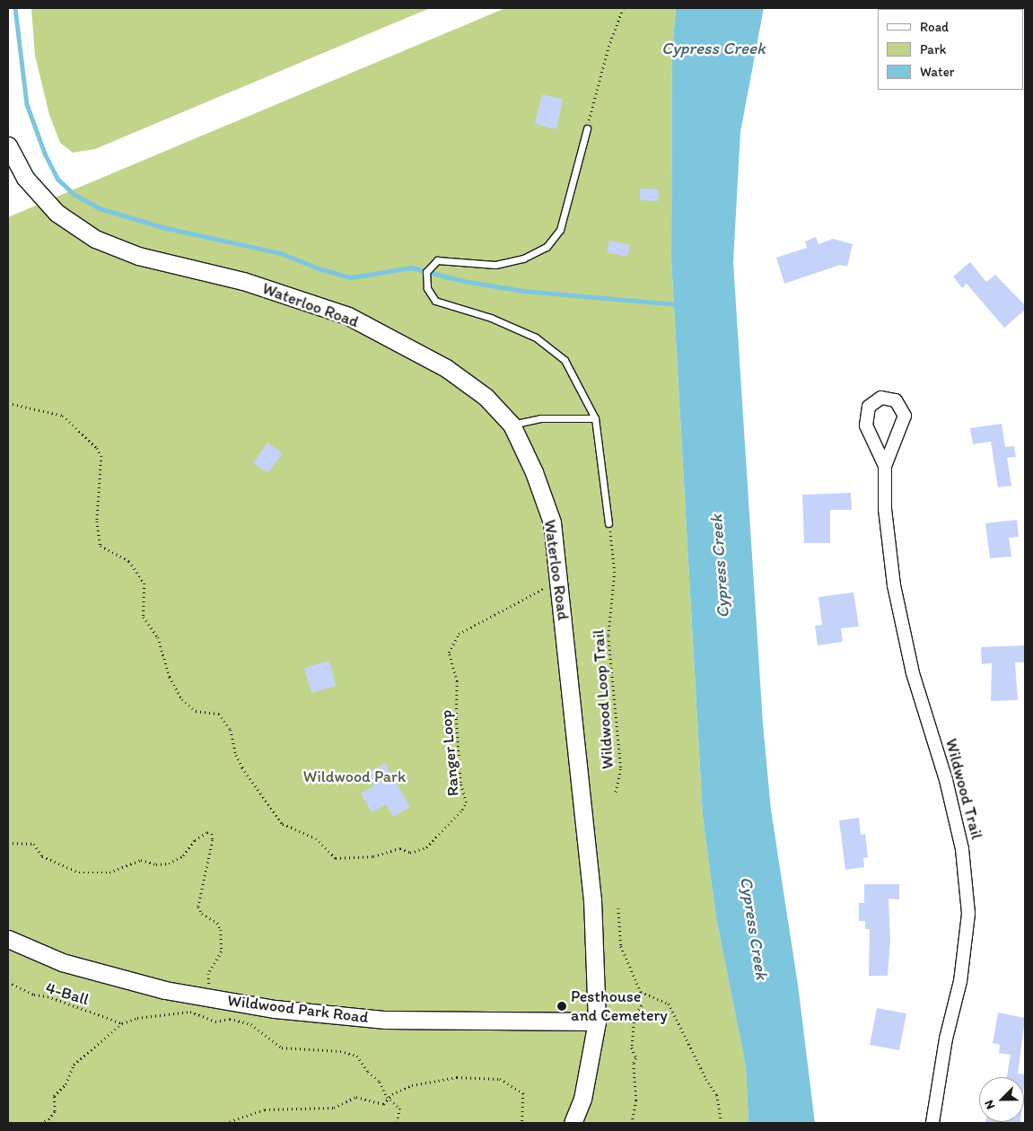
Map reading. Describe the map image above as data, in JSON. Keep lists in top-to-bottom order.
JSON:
{
  "streets": {
    "street": ["Waterloo Road", "Wildwood Trail", "Wildwood Park Road"],
    "path": ["Wildwood Loop Trail", "Ranger Loop", "4-Ball"]
  },
  "crossings": [
    ["Waterloo Road", "Ranger Loop"],
    ["Waterloo Road", "Wildwood Park Road"]
  ],
  "water": ["Cypress Creek"],
  "parks": ["Wildwood Park"],
  "places": ["Pesthouse and Cemetery"],
  "legend": ["Road", "Park", "Water"],
  "north": "bottom left"
}
